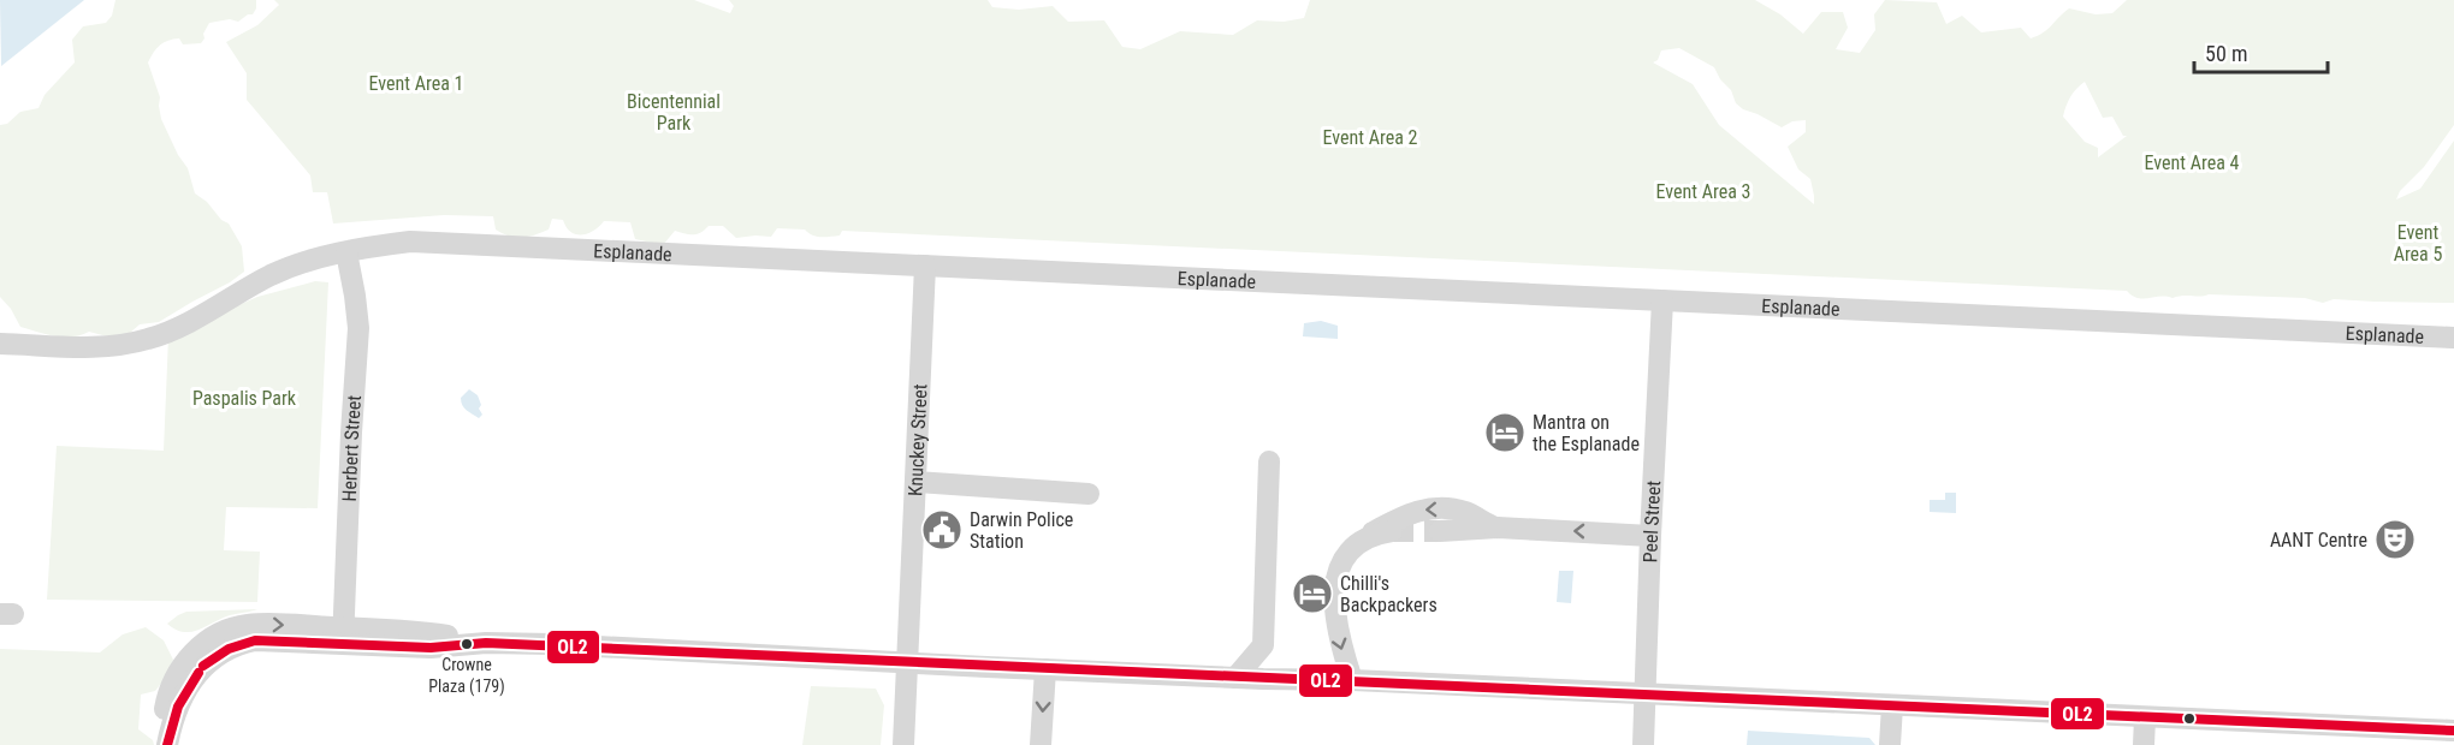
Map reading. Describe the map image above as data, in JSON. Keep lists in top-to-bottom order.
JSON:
{
  "streets": {
    "street": [
      "Esplanade",
      "Knuckey Street",
      "Herbert Street",
      "Peel Street"
    ]
  },
  "crossings": [
    ["Esplanade", "Knuckey Street"],
    ["Esplanade", "Herbert Street"],
    ["Esplanade", "Peel Street"]
  ],
  "parks": [
    "Event Area 1",
    "Bicentennial Park",
    "Event Area 2",
    "Event Area 4",
    "Event Area 3",
    "Event Area 5",
    "Paspalis Park"
  ],
  "places": {
    "hotel": ["Mantra on the Esplanade", "Chilli's Backpackers"],
    "public building": ["Darwin Police Station"],
    "theatre": ["AANT Centre"],
    "other": ["Crowne Plaza (179)"]
  },
  "lines": ["transit line OL2"],
  "scale_bar": "50 m"
}
